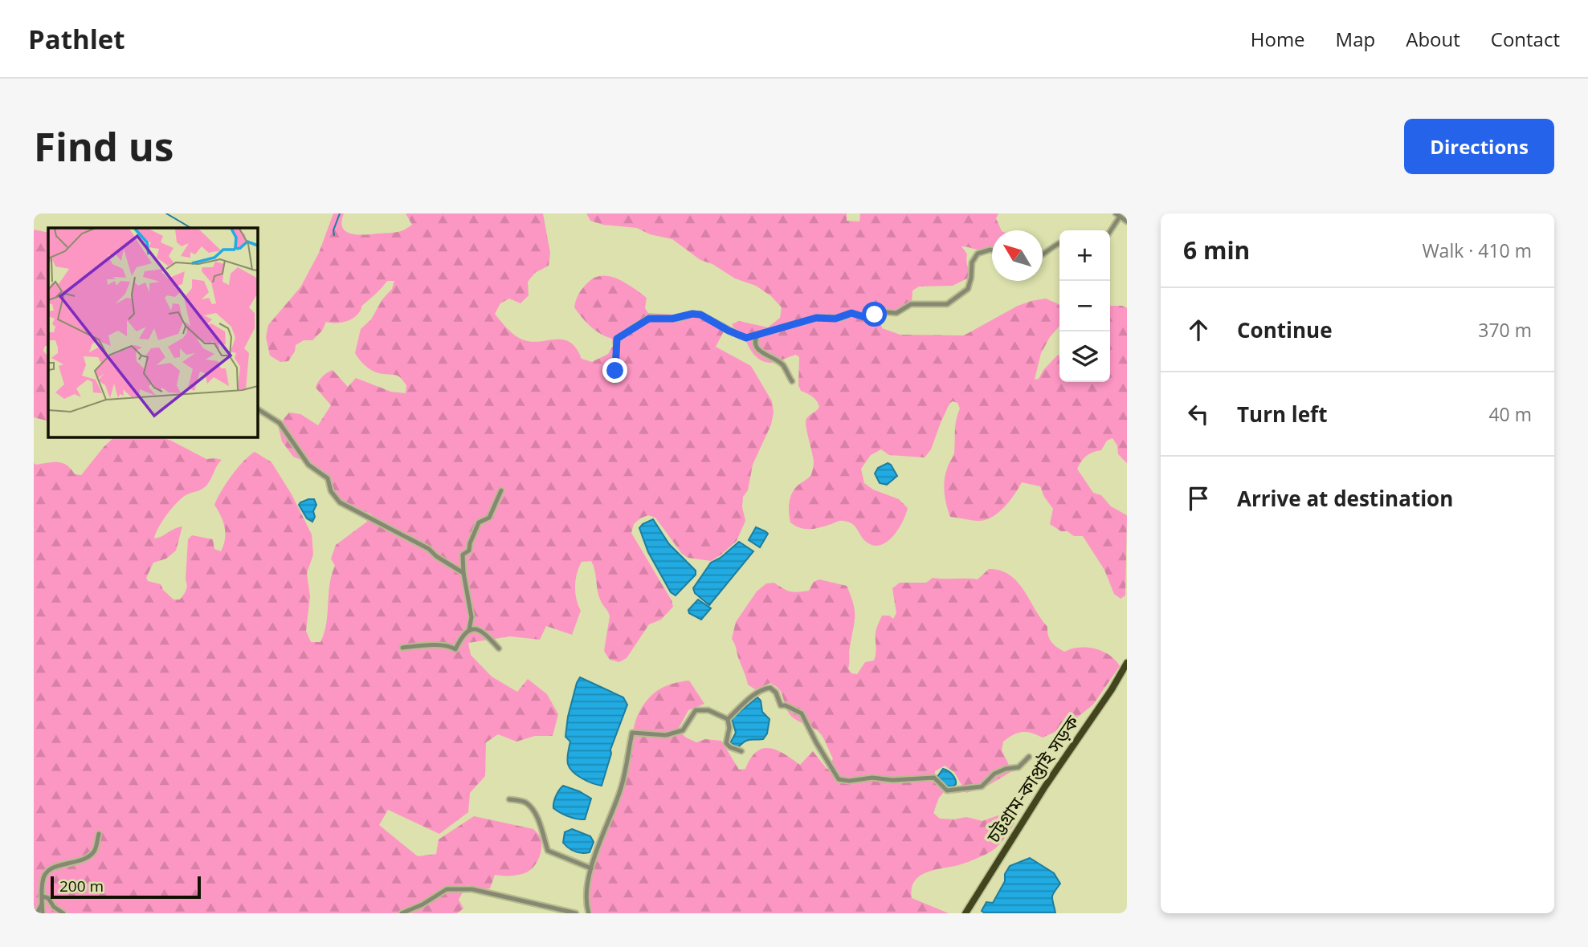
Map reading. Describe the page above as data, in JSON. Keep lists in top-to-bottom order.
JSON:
{
  "streets": {
    "main road": ["চট্টগ্রাম-কাপ্তাই সড়ক"]
  },
  "scale_bar": "200 m",
  "north": "top left",
  "page": {
    "header": "Pathlet",
    "nav": [
      "Home",
      "Map",
      "About",
      "Contact"
    ],
    "buttons": "Directions",
    "title": "Find us",
    "heading": ["6 min", "Walk · 410 m"],
    "map_buttons": ["+", "−"],
    "list": [
      ["Continue", "370 m"],
      ["Turn left", "40 m"],
      "Arrive at destination"
    ],
    "scale": "200 m"
  }
}
